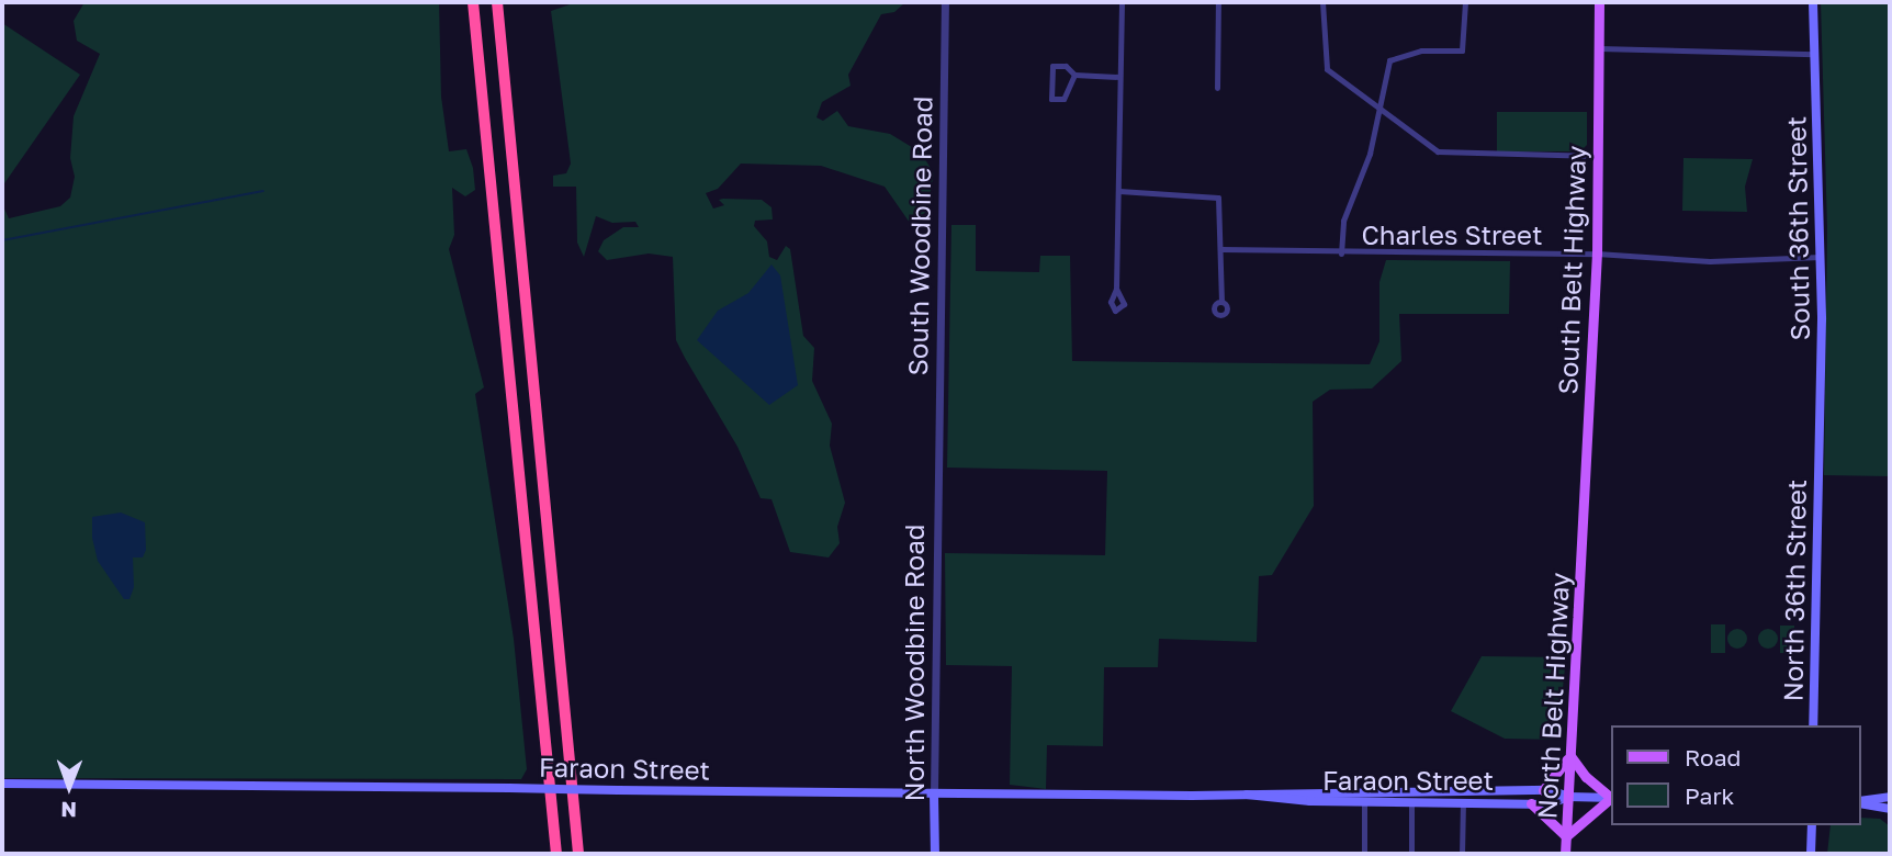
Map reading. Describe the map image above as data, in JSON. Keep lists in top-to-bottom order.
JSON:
{
  "streets": {
    "main road": [
      "South 36th Street",
      "South Belt Highway",
      "North 36th Street",
      "North Woodbine Road",
      "North Belt Highway",
      "Faraon Street"
    ],
    "street": ["Charles Street", "South Woodbine Road"]
  },
  "crossings": [
    ["South 36th Street", "Charles Street"],
    ["South 36th Street", "North 36th Street"],
    ["Charles Street", "South Belt Highway"],
    ["South Woodbine Road", "North Woodbine Road"],
    ["South Belt Highway", "North Belt Highway"],
    ["North Woodbine Road", "Faraon Street"],
    ["North Belt Highway", "Faraon Street"]
  ],
  "legend": ["Road", "Park"],
  "north": "bottom"
}
